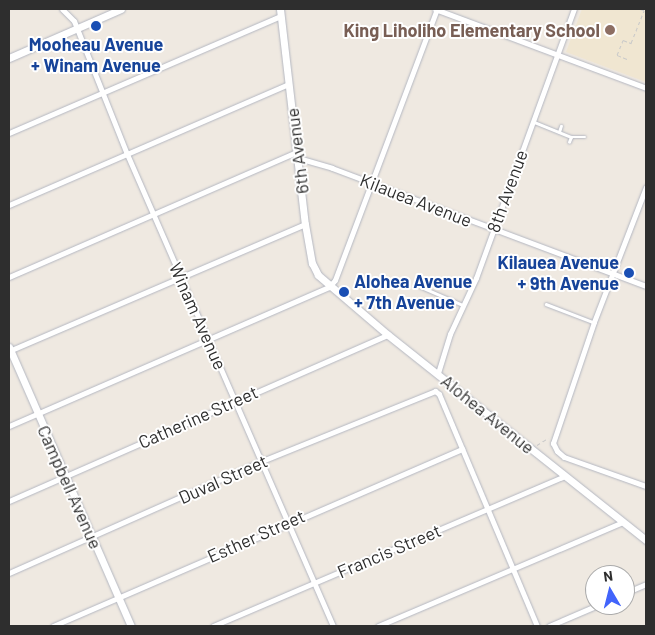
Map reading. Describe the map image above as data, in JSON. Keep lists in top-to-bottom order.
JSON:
{
  "streets": {
    "street": [
      "6th Avenue",
      "8th Avenue",
      "Kilauea Avenue",
      "Winam Avenue",
      "Alohea Avenue",
      "Catherine Street",
      "Duval Street",
      "Campbell Avenue",
      "Esther Street",
      "Francis Street"
    ]
  },
  "crossings": [
    ["6th Avenue", "Kilauea Avenue"],
    ["6th Avenue", "Alohea Avenue"],
    ["8th Avenue", "Kilauea Avenue"],
    ["8th Avenue", "Alohea Avenue"],
    ["Winam Avenue", "Catherine Street"],
    ["Winam Avenue", "Duval Street"],
    ["Winam Avenue", "Esther Street"],
    ["Winam Avenue", "Francis Street"],
    ["Alohea Avenue", "Catherine Street"],
    ["Alohea Avenue", "Francis Street"],
    ["Catherine Street", "Campbell Avenue"],
    ["Duval Street", "Campbell Avenue"],
    ["Duval Street", "Esther Street"],
    ["Campbell Avenue", "Esther Street"]
  ],
  "places": [
    "Mooheau Avenue + Winam Avenue",
    "King Liholiho Elementary School",
    "Kilauea Avenue + 9th Avenue",
    "Alohea Avenue + 7th Avenue"
  ],
  "north": "top"
}
